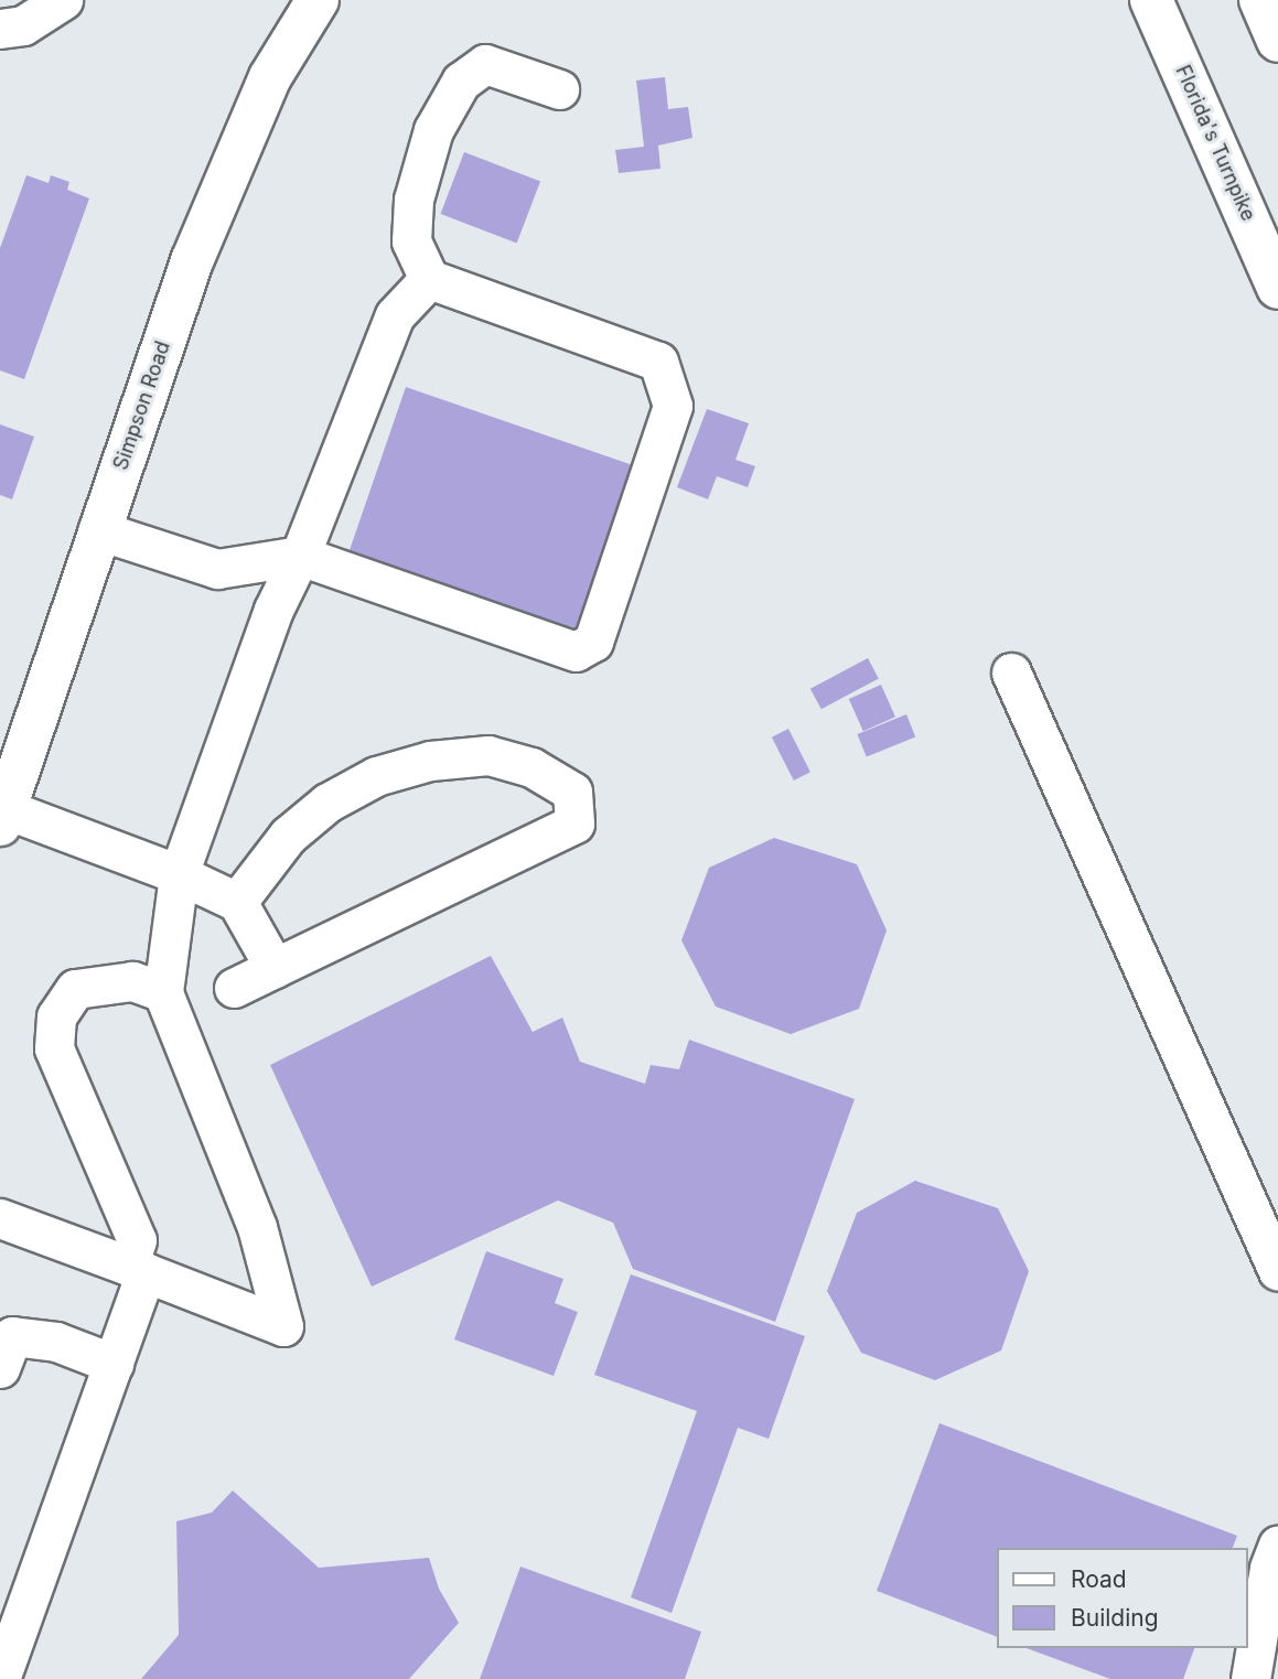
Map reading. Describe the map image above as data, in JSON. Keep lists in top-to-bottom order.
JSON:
{
  "streets": {
    "main road": ["Florida's Turnpike", "Simpson Road"]
  },
  "legend": ["Road", "Building"]
}
